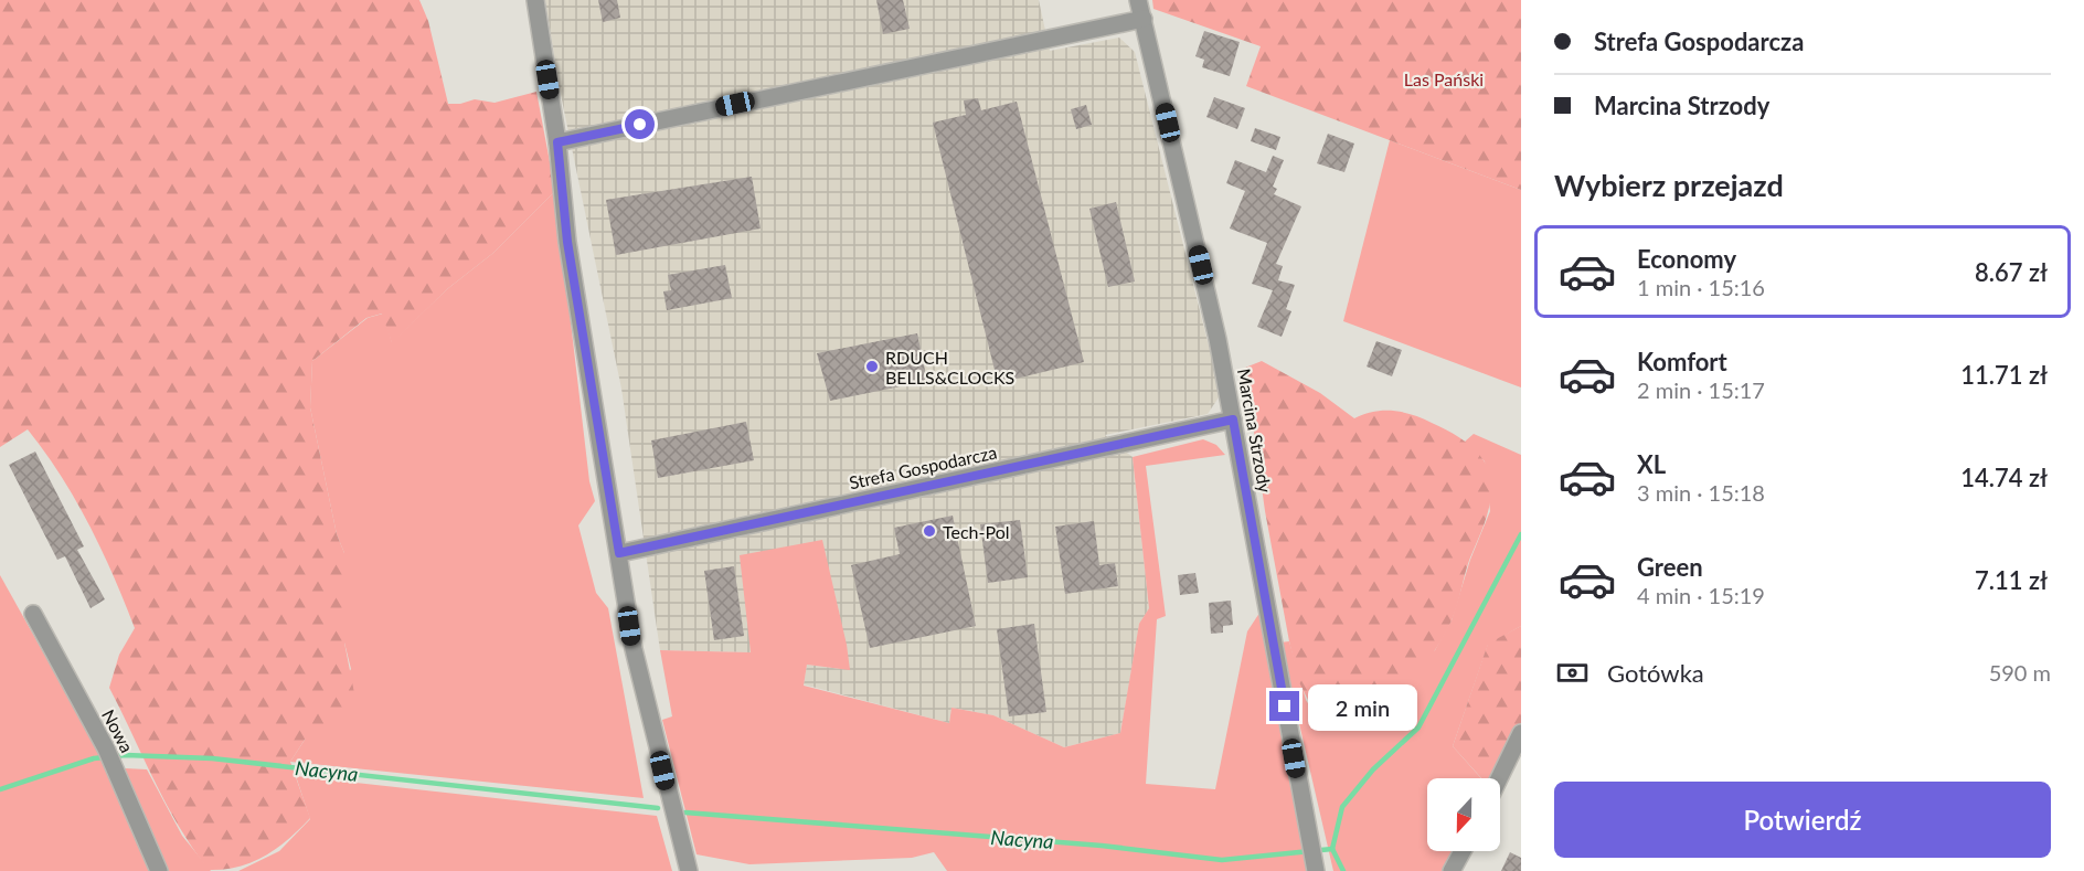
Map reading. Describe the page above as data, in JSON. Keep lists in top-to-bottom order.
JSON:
{
  "streets": {
    "street": ["Marcina Strzody", "Strefa Gospodarcza", "Nowa"]
  },
  "crossings": [
    ["Marcina Strzody", "Strefa Gospodarcza"]
  ],
  "water": ["Nacyna"],
  "parks": ["Las Pański"],
  "places": ["RDUCH BELLS&CLOCKS", "Tech-Pol"],
  "north": "bottom",
  "page": {
    "banner": ["Strefa Gospodarcza", "Marcina Strzody"],
    "heading": "Wybierz przejazd",
    "list": [
      {
        "name": "Economy",
        "note": "1 min · 15:16",
        "value": "8.67 zł"
      },
      {
        "name": "Komfort",
        "note": "2 min · 15:17",
        "value": "11.71 zł"
      },
      {
        "name": "XL",
        "note": "3 min · 15:18",
        "value": "14.74 zł"
      },
      {
        "name": "Green",
        "note": "4 min · 15:19",
        "value": "7.11 zł"
      }
    ],
    "pay": ["Gotówka", "590 m"],
    "bubble": "2 min",
    "buttons": "Potwierdź"
  }
}
